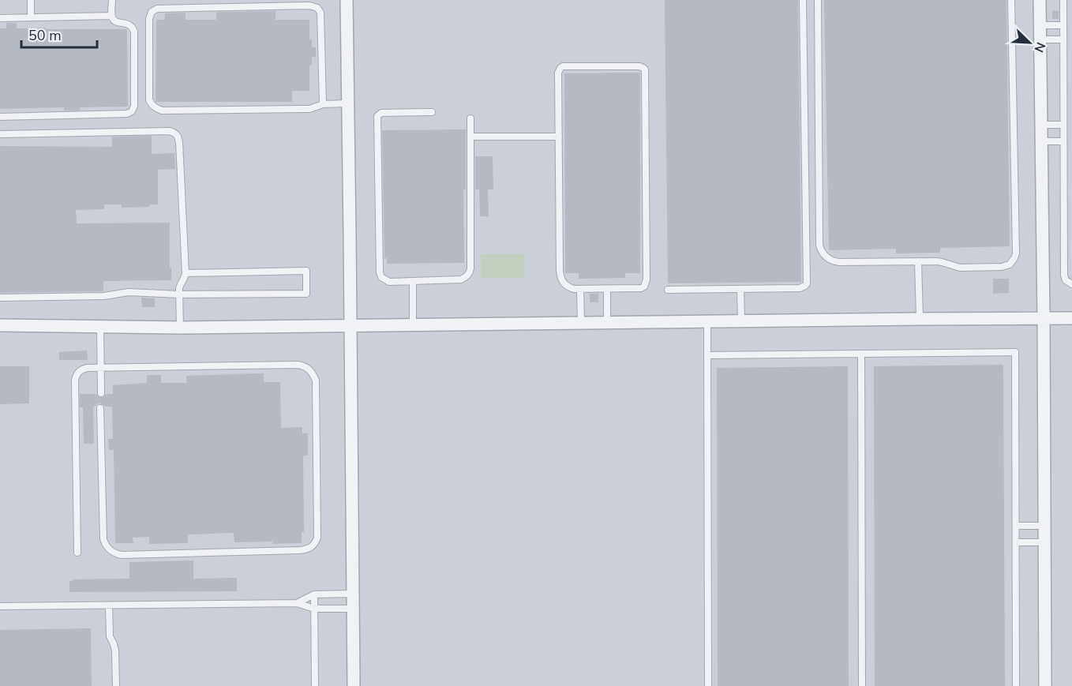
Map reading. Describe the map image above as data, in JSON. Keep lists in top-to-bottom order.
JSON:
{
  "scale_bar": "50 m",
  "north": "bottom right"
}
